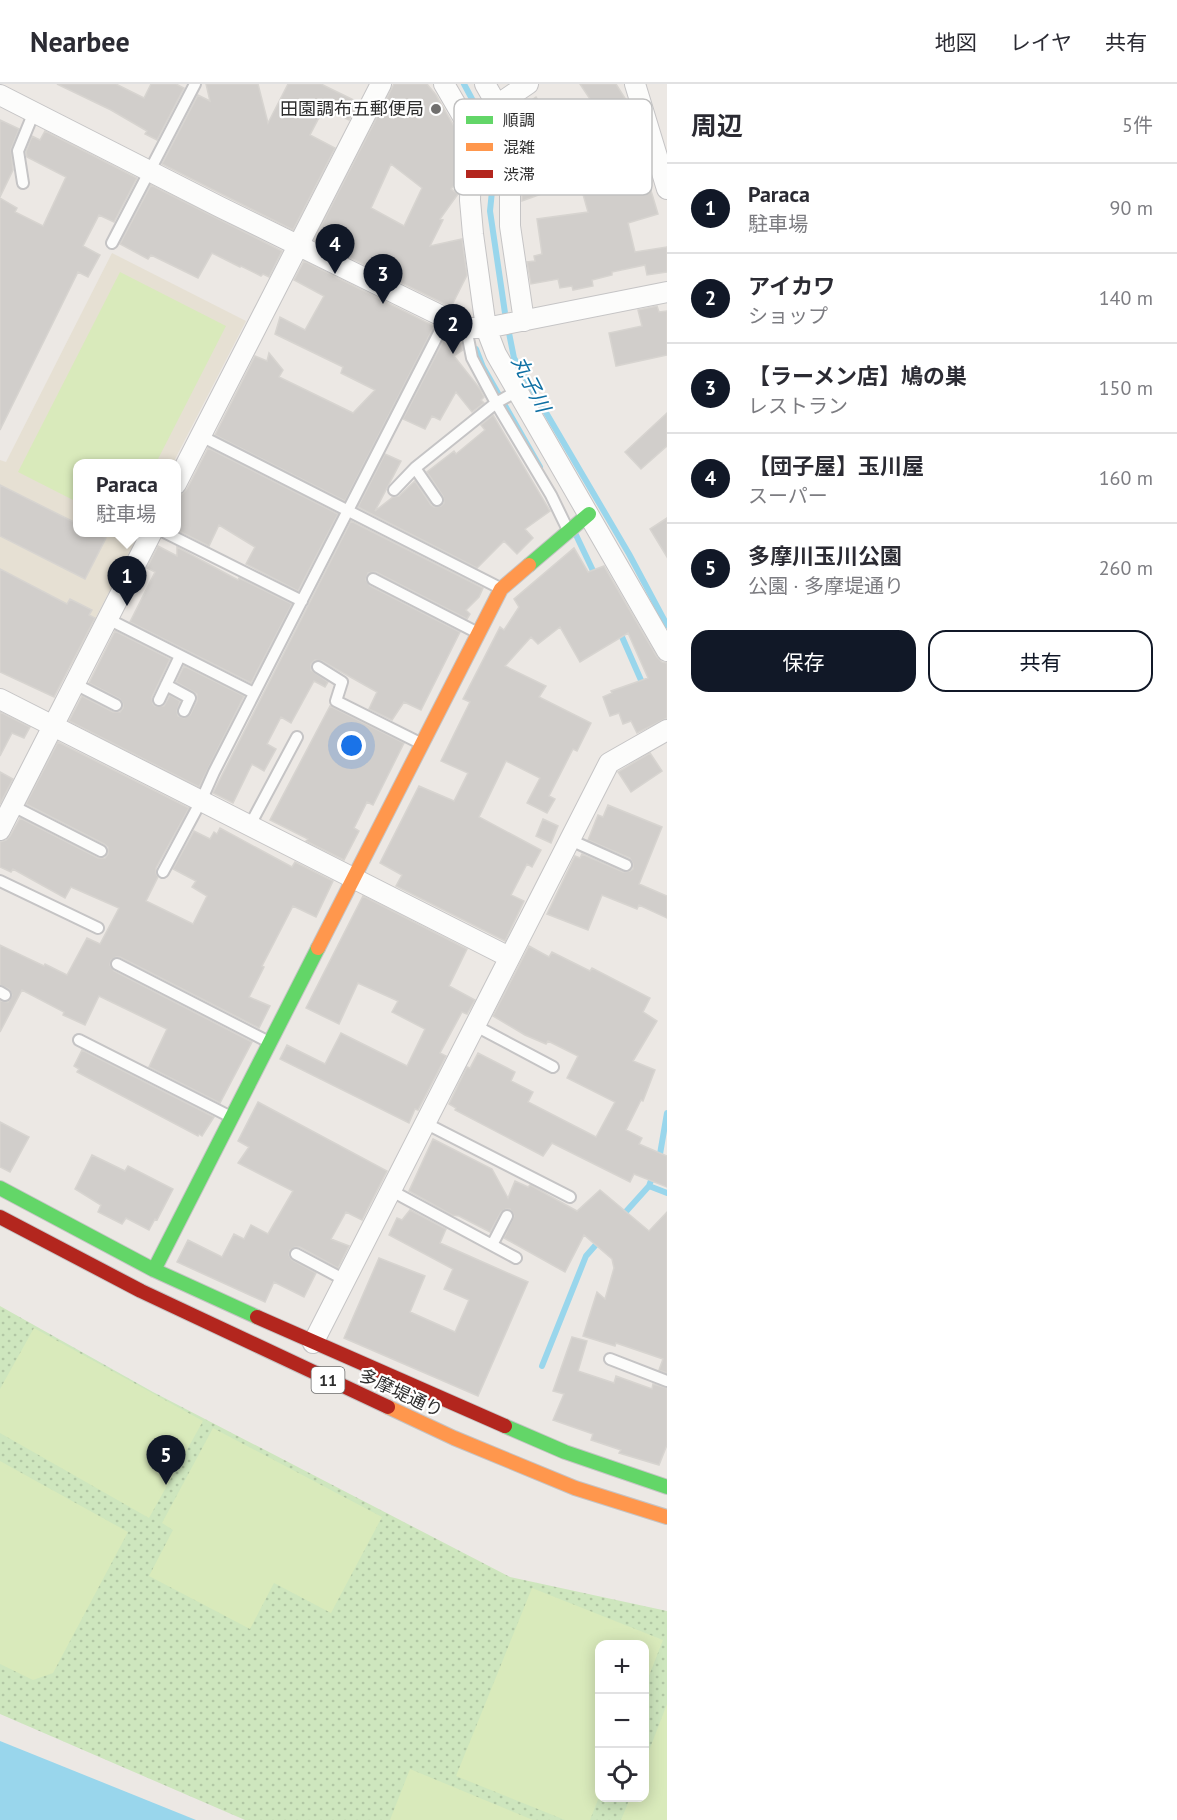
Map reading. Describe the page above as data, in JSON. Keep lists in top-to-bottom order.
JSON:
{
  "streets": {
    "street": ["11", "多摩堤通り"]
  },
  "water": ["丸子川"],
  "places": ["田園調布五郵便局"],
  "legend": ["順調", "混雑", "渋滞"],
  "page": {
    "header": "Nearbee",
    "nav": ["地図", "レイヤ", "共有"],
    "heading": ["周辺", "5件"],
    "list": [
      {
        "mark": "1",
        "name": "Paraca",
        "note": "駐車場",
        "value": "90 m"
      },
      {
        "mark": "2",
        "name": "アイカワ",
        "note": "ショップ",
        "value": "140 m"
      },
      {
        "mark": "3",
        "name": "【ラーメン店】鳩の巣",
        "note": "レストラン",
        "value": "150 m"
      },
      {
        "mark": "4",
        "name": "【団子屋】玉川屋",
        "note": "スーパー",
        "value": "160 m"
      },
      {
        "mark": "5",
        "name": "多摩川玉川公園",
        "note": "公園 · 多摩堤通り",
        "value": "260 m"
      }
    ],
    "pins": [
      "4",
      "3",
      "2",
      "1",
      "5"
    ],
    "popup": ["Paraca", "駐車場"],
    "buttons": ["保存", "共有"],
    "map_buttons": ["+", "−"]
  }
}
